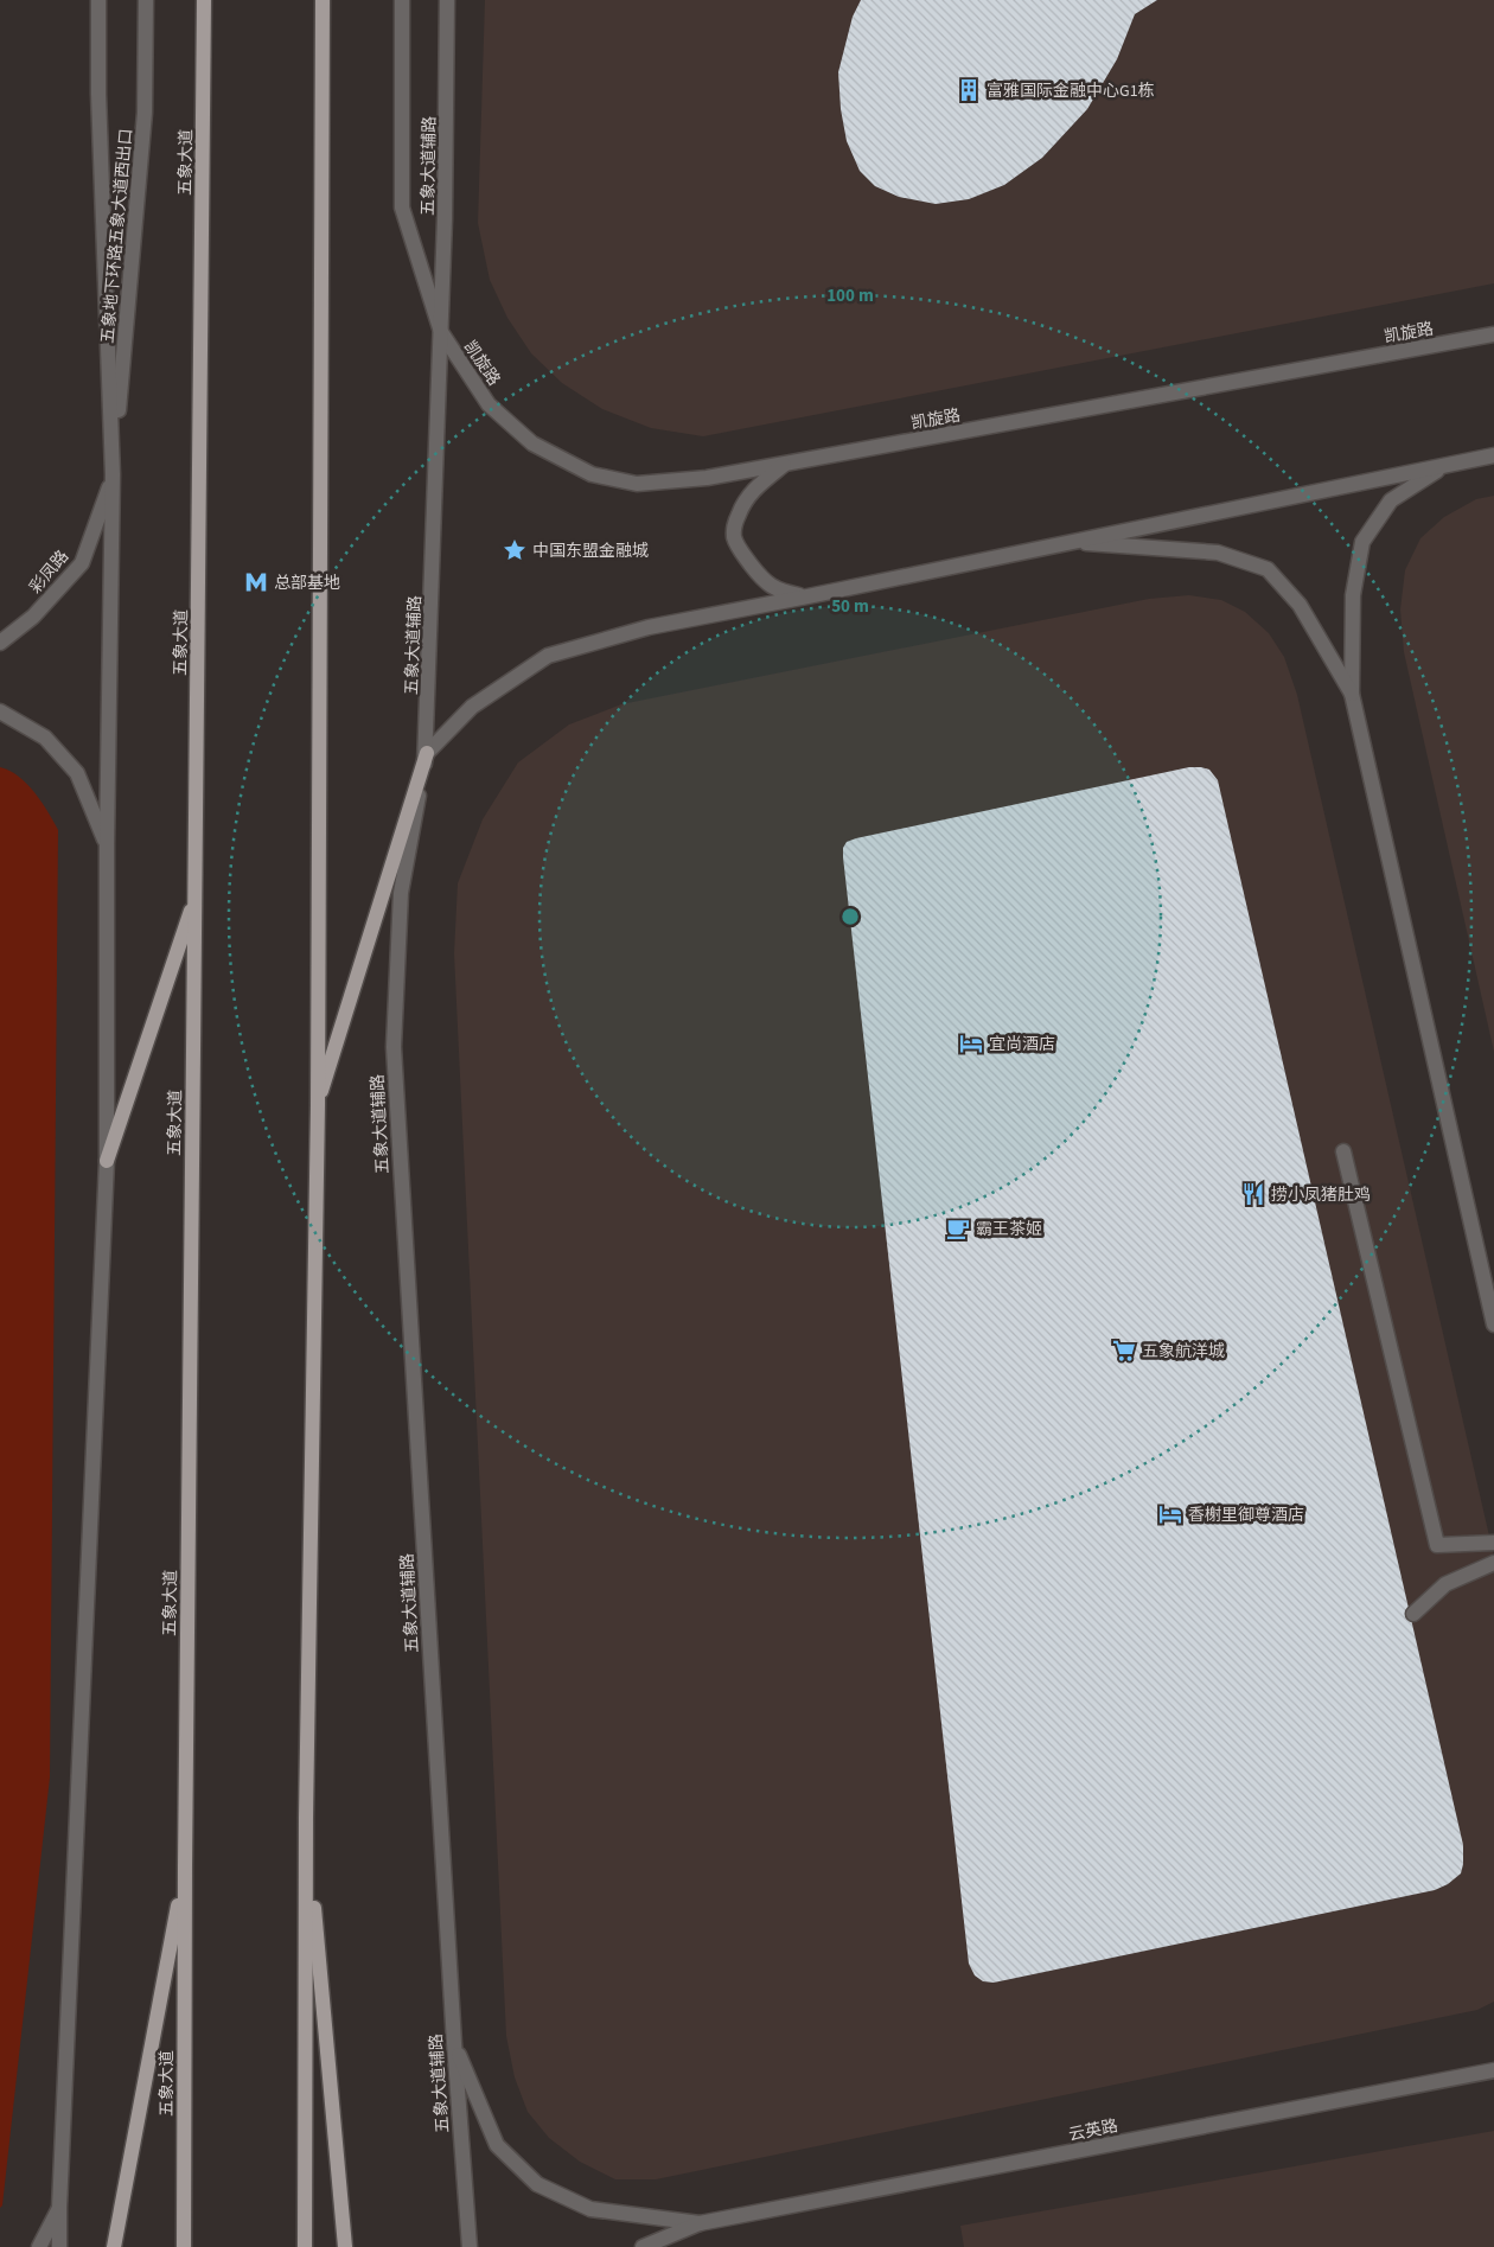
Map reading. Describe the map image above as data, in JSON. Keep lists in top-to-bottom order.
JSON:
{
  "streets": {
    "main road": ["五象大道"],
    "street": [
      "五象大道辅路",
      "五象地下环路五象大道西出口",
      "凯旋路",
      "彩凤路",
      "云英路"
    ]
  },
  "crossings": [
    ["五象大道辅路", "凯旋路"],
    ["五象地下环路五象大道西出口", "彩凤路"]
  ],
  "places": {
    "building": ["富雅国际金融中心G1栋"],
    "place": ["中国东盟金融城"],
    "metro station": ["总部基地"],
    "hotel": ["宜尚酒店", "香榭里御尊酒店"],
    "restaurant": ["捞小凤猪肚鸡"],
    "cafe": ["霸王茶姬"],
    "supermarket": ["五象航洋城"]
  },
  "rings": ["100 m", "50 m"]
}
